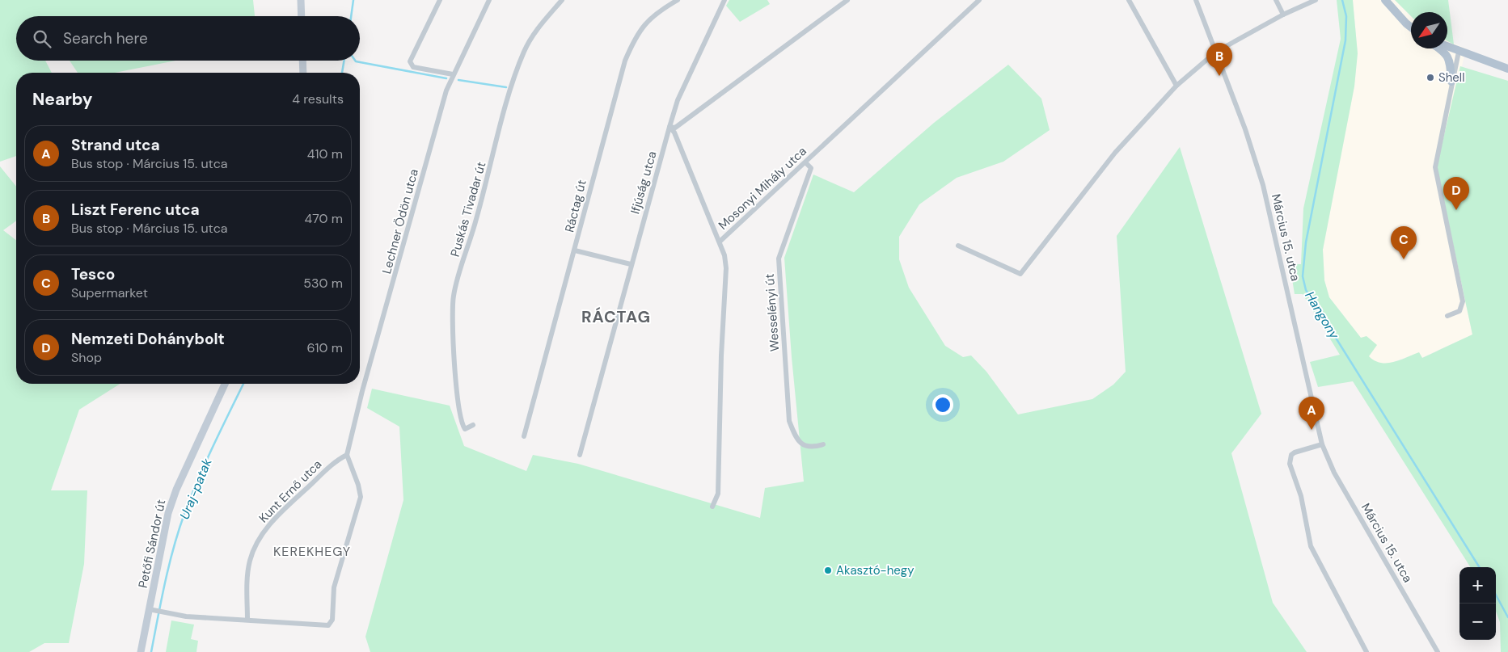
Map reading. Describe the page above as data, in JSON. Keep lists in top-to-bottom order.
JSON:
{
  "streets": {
    "street": [
      "Ifjúság utca",
      "Mosonyi Mihály utca",
      "Ráctag út",
      "Puskás Tivadar út",
      "Lechner Ödön utca",
      "Március 15. utca",
      "Wesselényi út",
      "Kunt Ernő utca",
      "Petőfi Sándor út"
    ]
  },
  "crossings": [
    ["Mosonyi Mihály utca", "Wesselényi út"],
    ["Lechner Ödön utca", "Kunt Ernő utca"]
  ],
  "districts": ["RÁCTAG", "KEREKHEGY"],
  "water": ["Hangony", "Uraj-patak"],
  "places": ["Shell", "Akasztó-hegy"],
  "north": "bottom left",
  "page": {
    "search": "Search here",
    "pins": [
      "B",
      "D",
      "C",
      "A"
    ],
    "heading": ["Nearby", "4 results"],
    "list": [
      {
        "mark": "A",
        "name": "Strand utca",
        "note": "Bus stop · Március 15. utca",
        "value": "410 m"
      },
      {
        "mark": "B",
        "name": "Liszt Ferenc utca",
        "note": "Bus stop · Március 15. utca",
        "value": "470 m"
      },
      {
        "mark": "C",
        "name": "Tesco",
        "note": "Supermarket",
        "value": "530 m"
      },
      {
        "mark": "D",
        "name": "Nemzeti Dohánybolt",
        "note": "Shop",
        "value": "610 m"
      }
    ],
    "map_buttons": ["+", "−"]
  }
}
